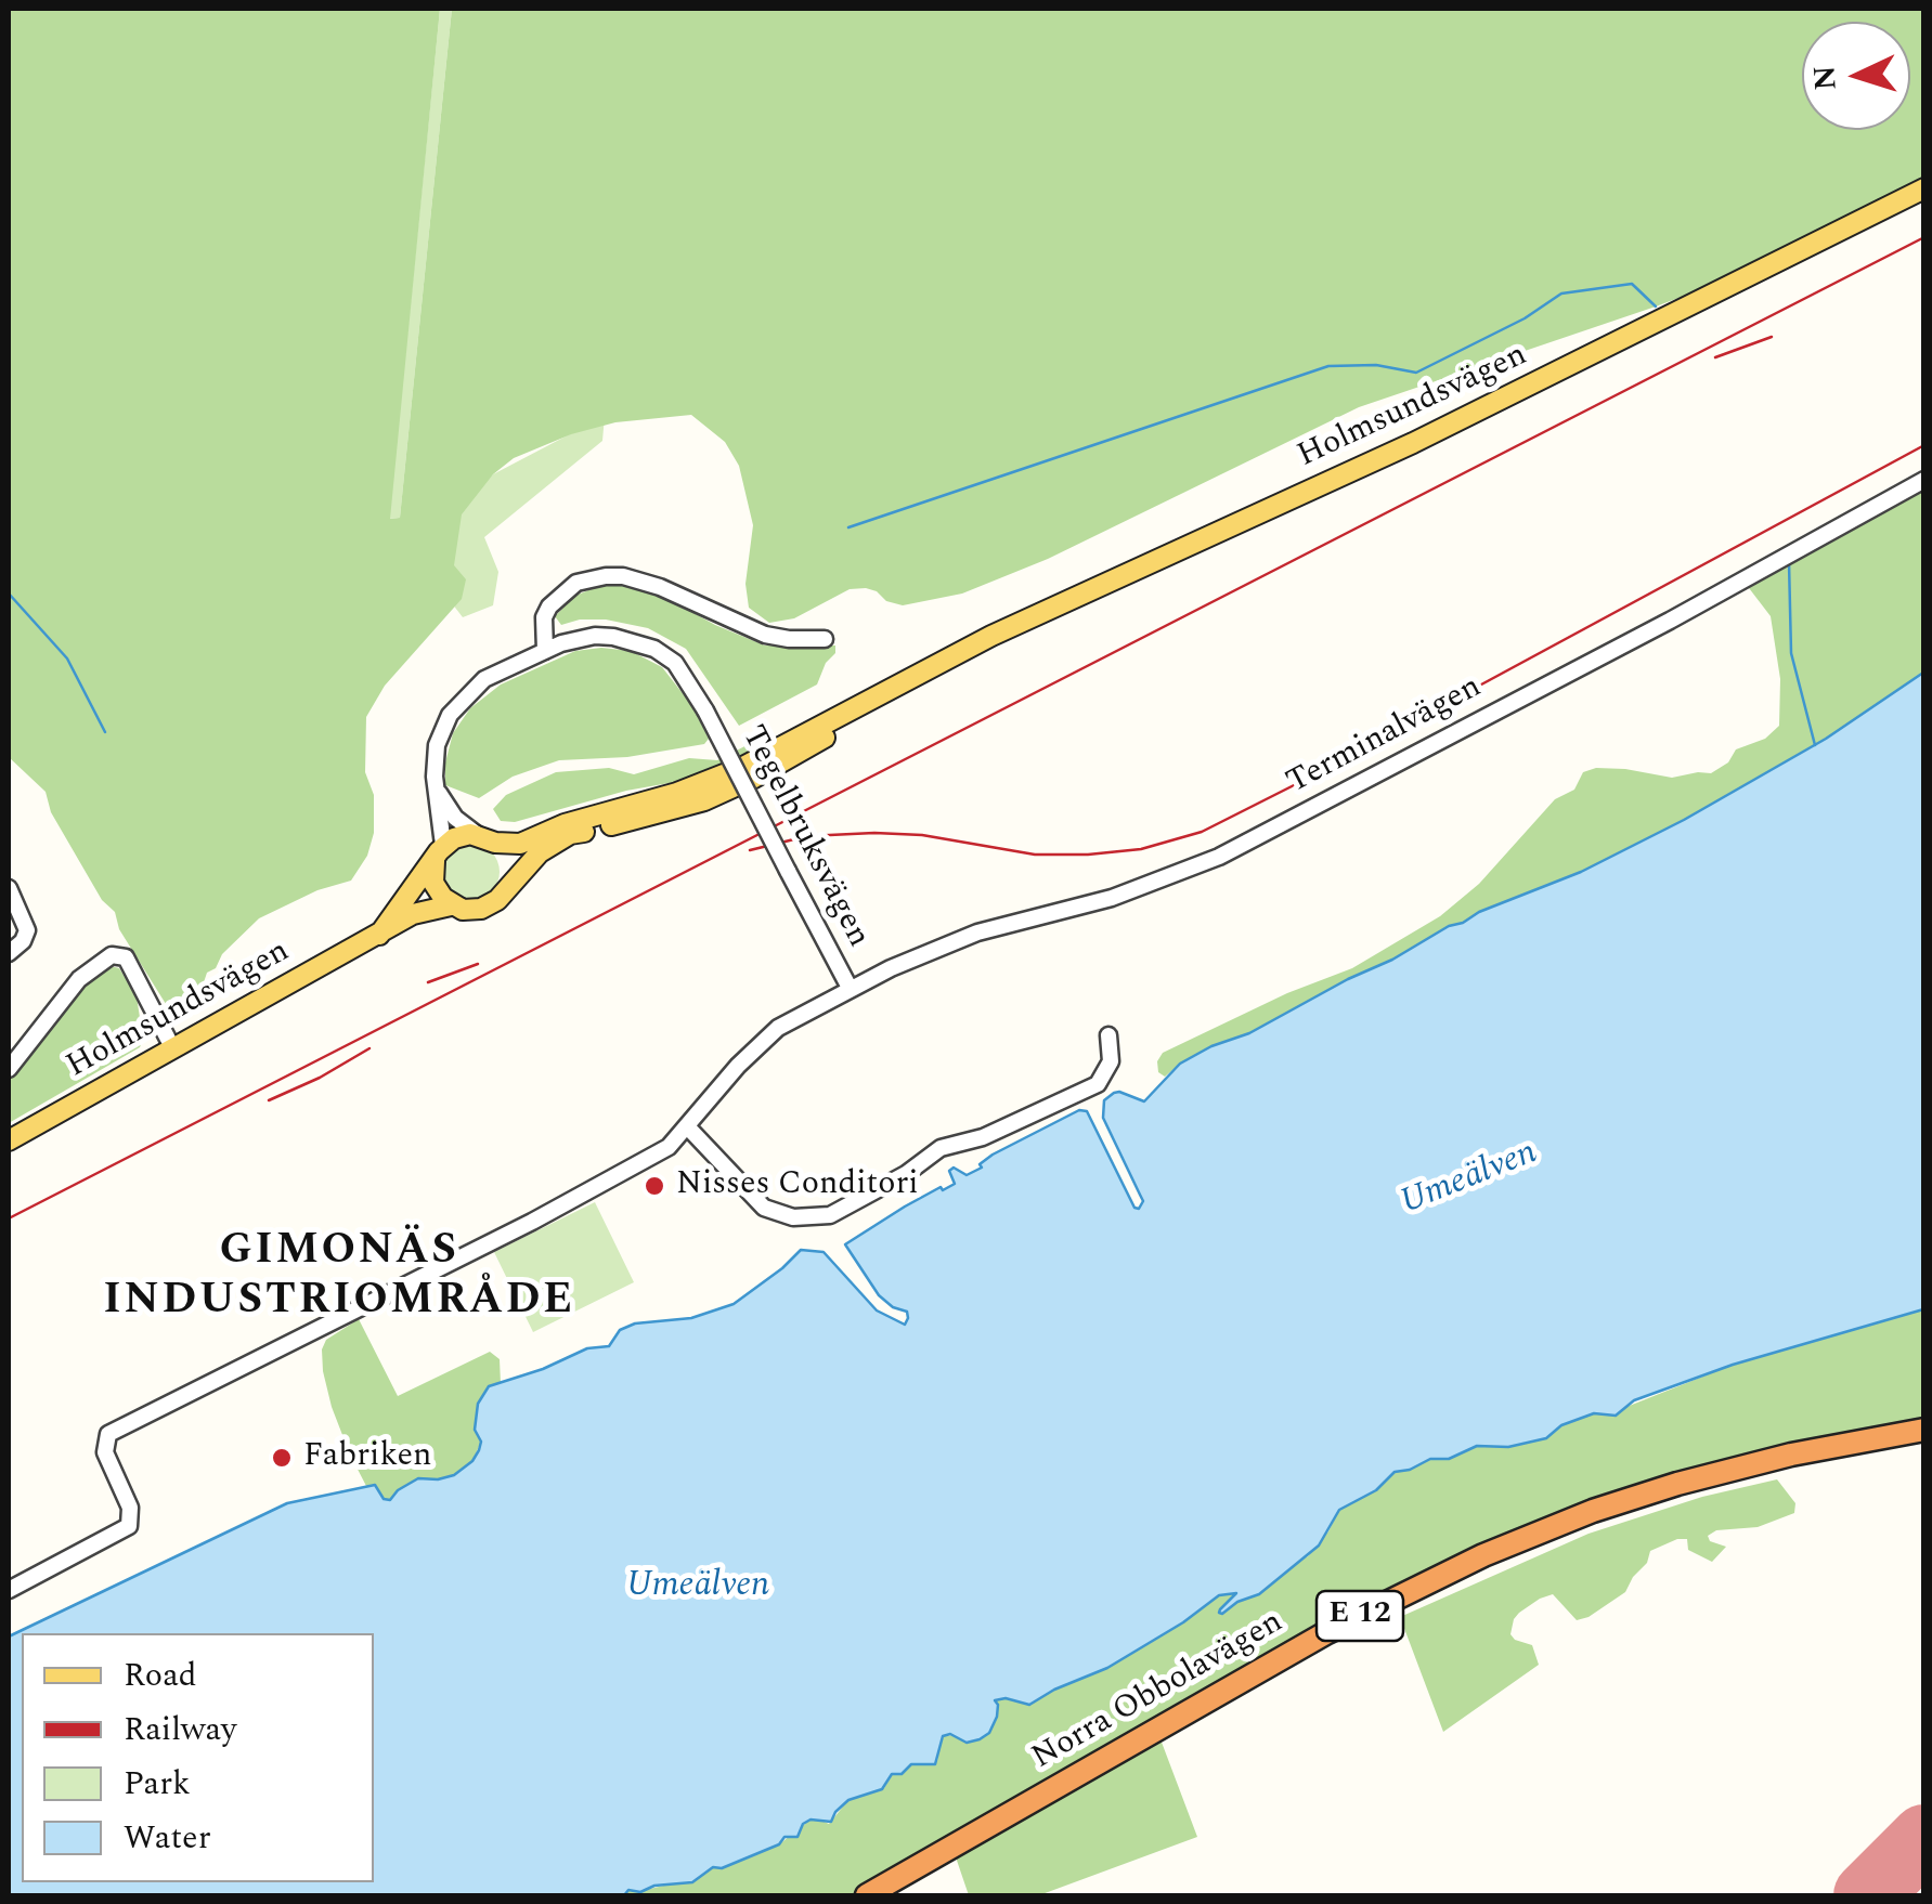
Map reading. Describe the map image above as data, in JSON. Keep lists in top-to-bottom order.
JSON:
{
  "streets": {
    "highway": ["E 12", "Norra Obbolavägen"],
    "main road": ["Holmsundsvägen"],
    "street": ["Terminalvägen", "Tegelbruksvägen"]
  },
  "crossings": [
    ["Holmsundsvägen", "Tegelbruksvägen"],
    ["Terminalvägen", "Tegelbruksvägen"]
  ],
  "districts": ["GIMONÄS INDUSTRIOMRÅDE"],
  "water": ["Umeälven"],
  "places": ["Nisses Conditori", "Fabriken"],
  "legend": [
    "Road",
    "Railway",
    "Park",
    "Water"
  ],
  "north": "left"
}
